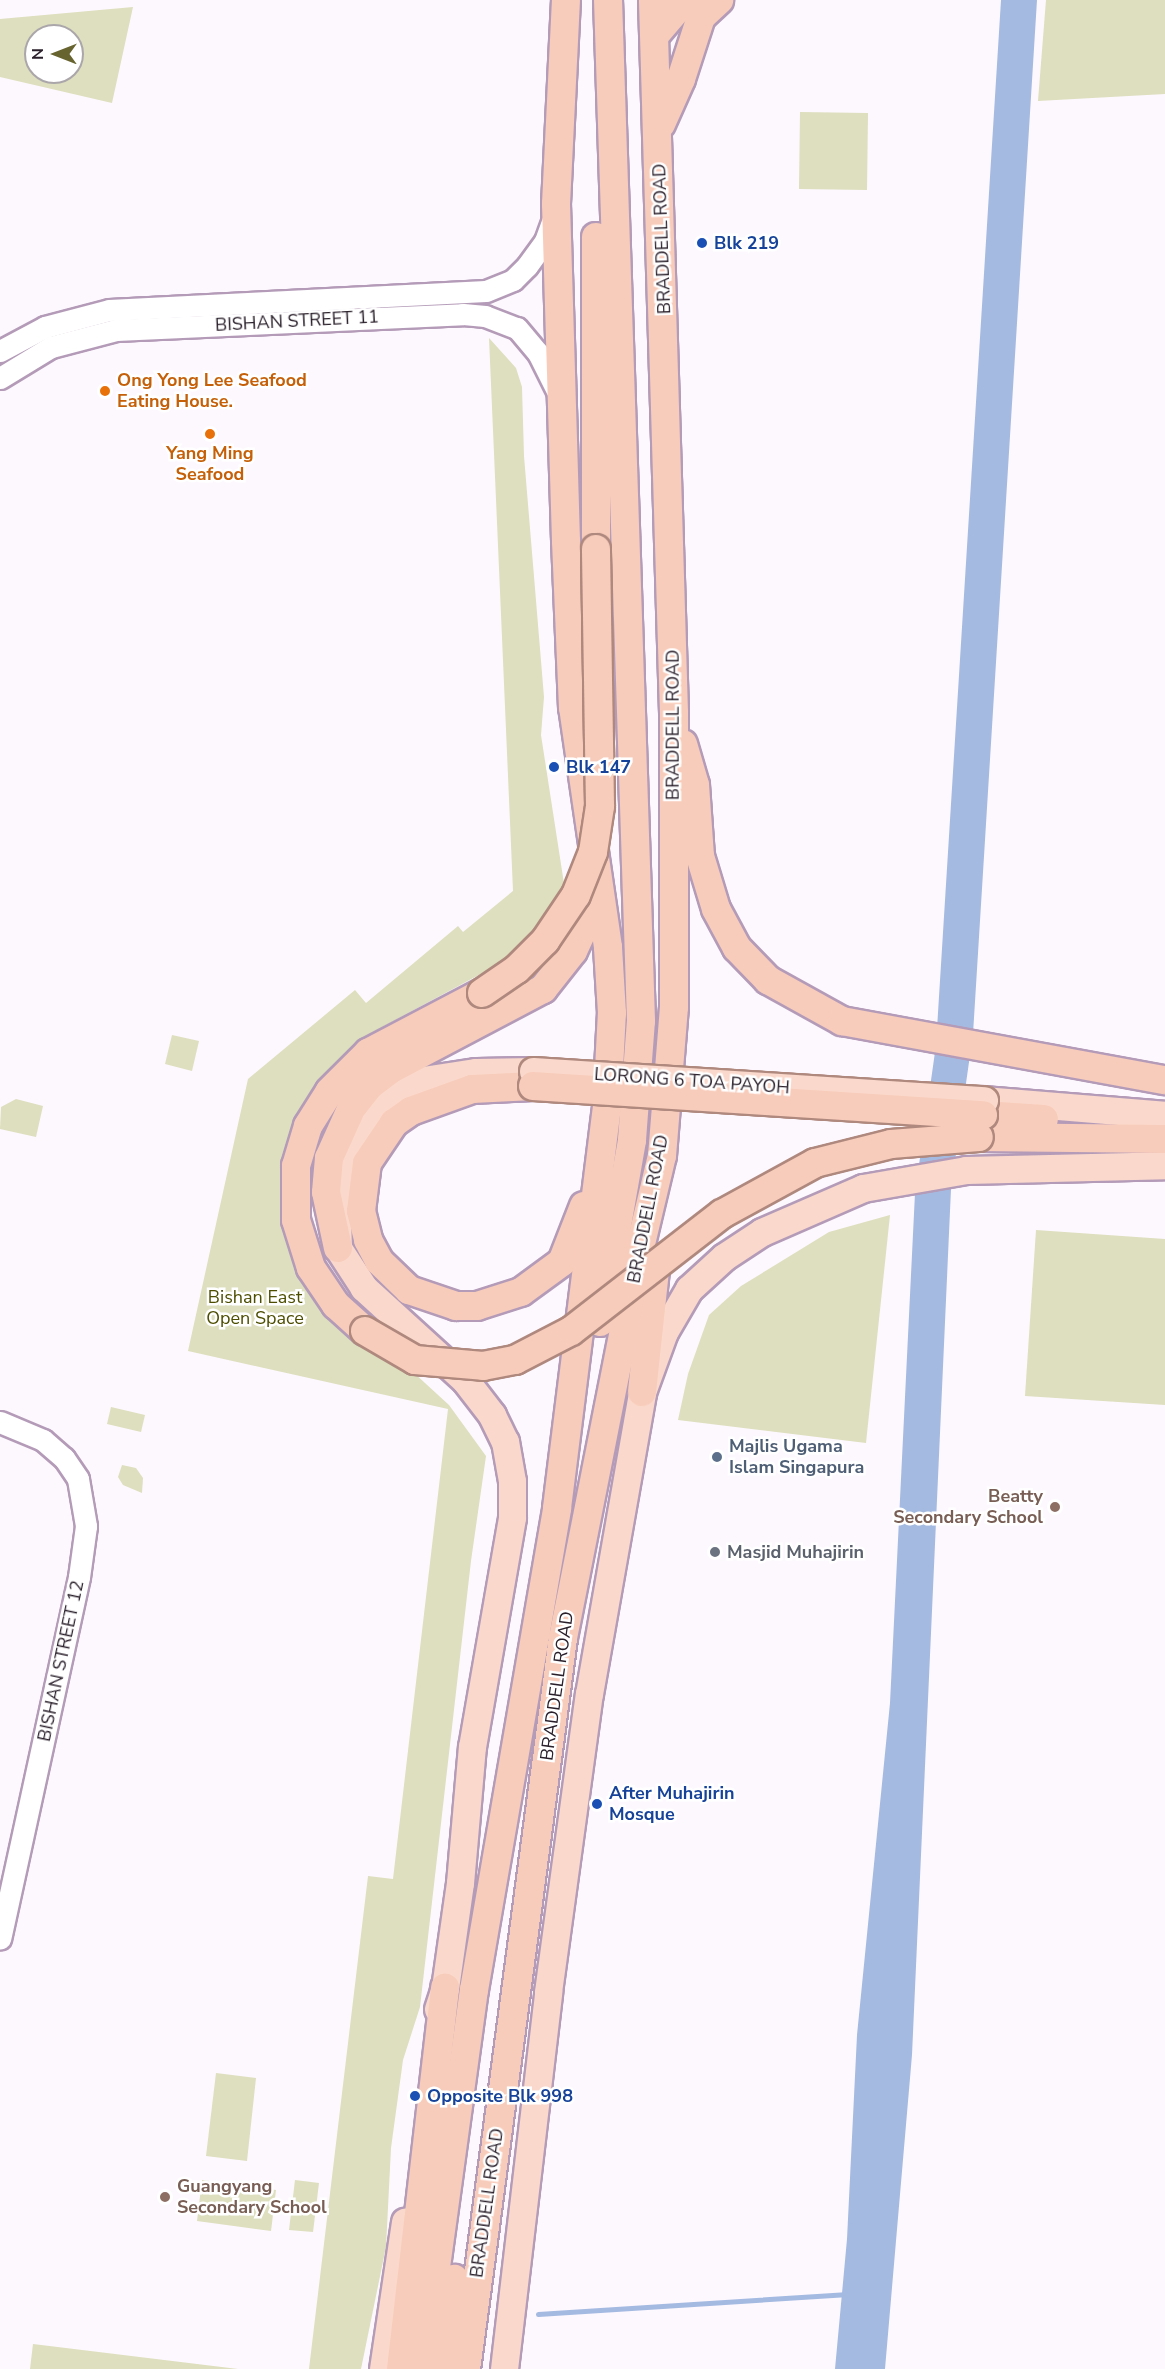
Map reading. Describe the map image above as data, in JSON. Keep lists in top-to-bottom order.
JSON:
{
  "streets": {
    "highway": ["BRADDELL ROAD"],
    "street": ["BISHAN STREET 11", "BISHAN STREET 12"]
  },
  "crossings": [
    ["BRADDELL ROAD", "BISHAN STREET 11"]
  ],
  "parks": ["Bishan East Open Space"],
  "places": [
    "Blk 219",
    "Ong Yong Lee Seafood Eating House.",
    "Yang Ming Seafood",
    "Blk 147",
    "Majlis Ugama Islam Singapura",
    "Beatty Secondary School",
    "Masjid Muhajirin",
    "After Muhajirin Mosque",
    "Opposite Blk 998",
    "Guangyang Secondary School"
  ],
  "north": "left"
}
